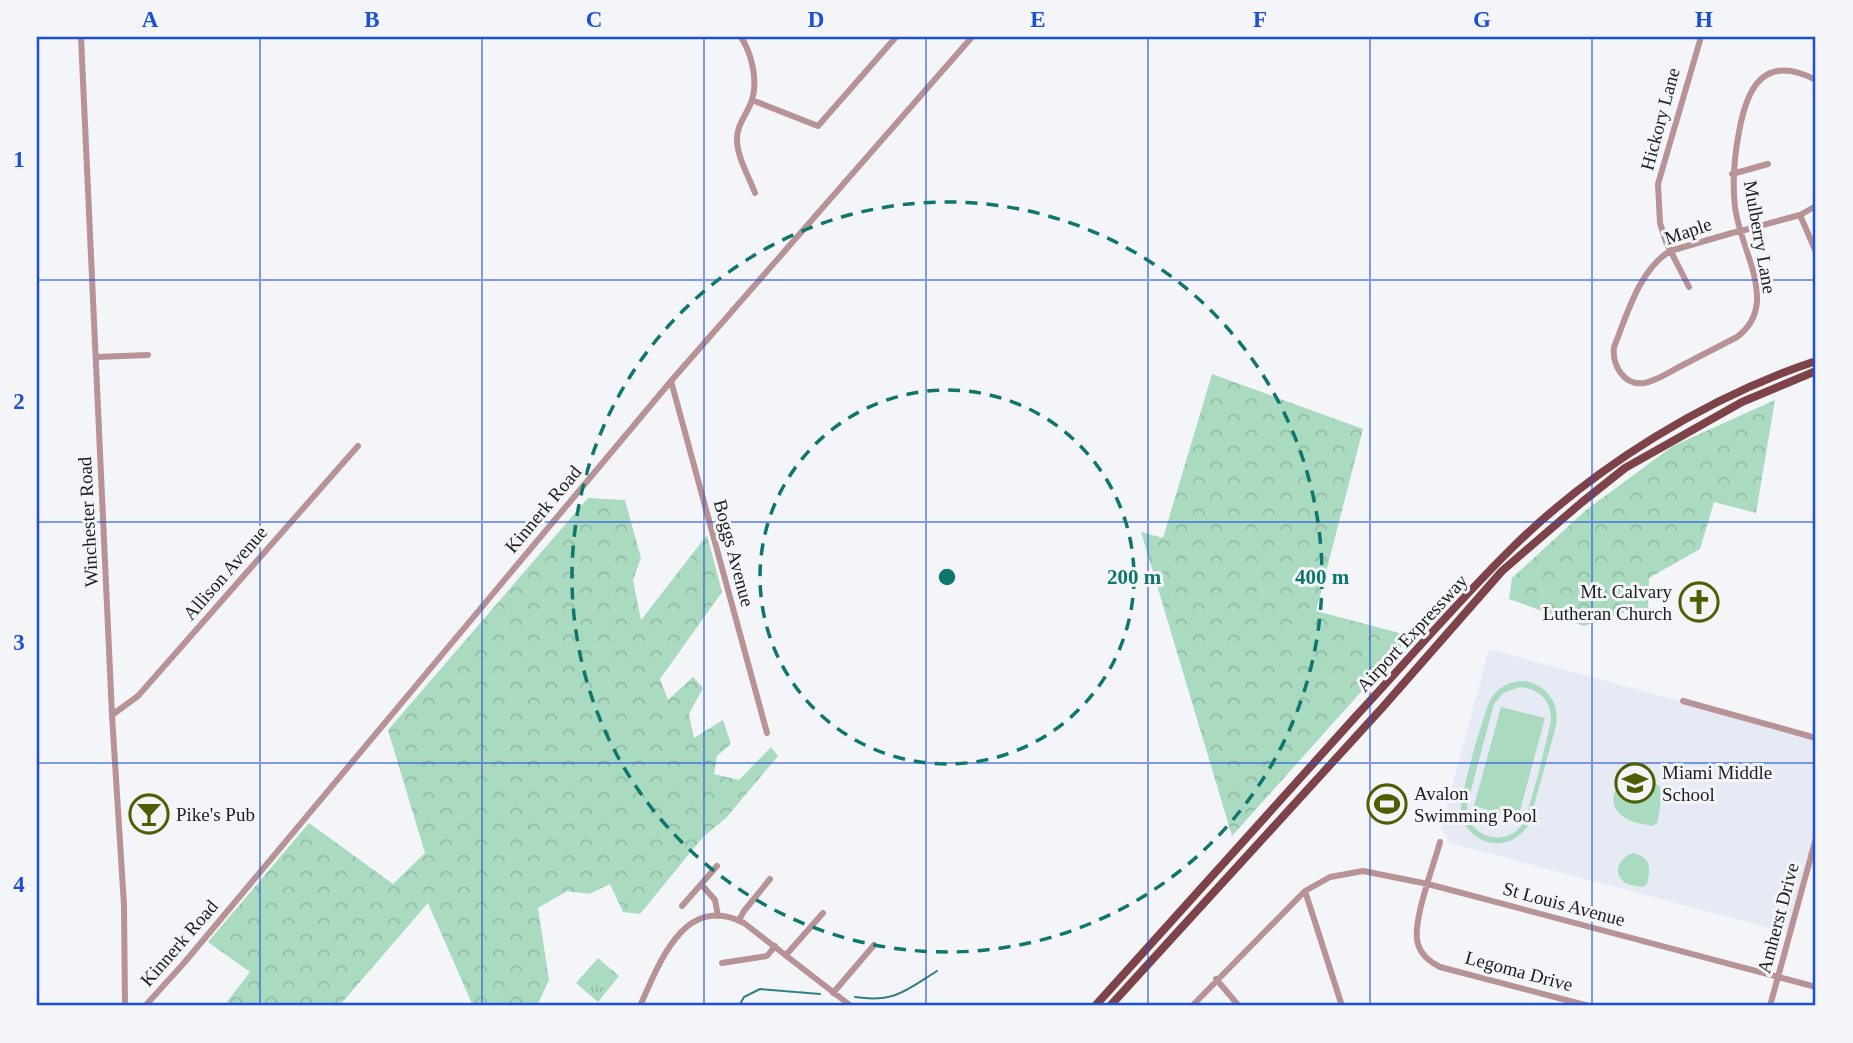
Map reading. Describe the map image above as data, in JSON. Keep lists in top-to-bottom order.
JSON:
{
  "streets": {
    "main road": ["Airport Expressway"],
    "street": [
      "Hickory Lane",
      "Maple",
      "Mulberry Lane",
      "Kinnerk Road",
      "Winchester Road",
      "Boggs Avenue",
      "Allison Avenue",
      "St Louis Avenue",
      "Amherst Drive",
      "Legoma Drive"
    ]
  },
  "crossings": [
    ["Hickory Lane", "Maple"],
    ["Maple", "Mulberry Lane"],
    ["Kinnerk Road", "Boggs Avenue"],
    ["Winchester Road", "Allison Avenue"],
    ["St Louis Avenue", "Amherst Drive"],
    ["St Louis Avenue", "Legoma Drive"]
  ],
  "places": {
    "church": ["Mt. Calvary Lutheran Church"],
    "school or university": ["Miami Middle School"],
    "sports": ["Avalon Swimming Pool"],
    "bar": ["Pike's Pub"]
  },
  "grid": {
    "columns": [
      "A",
      "B",
      "C",
      "D",
      "E",
      "F",
      "G",
      "H"
    ],
    "rows": [
      "1",
      "2",
      "3",
      "4"
    ]
  },
  "rings": ["200 m", "400 m"]
}
